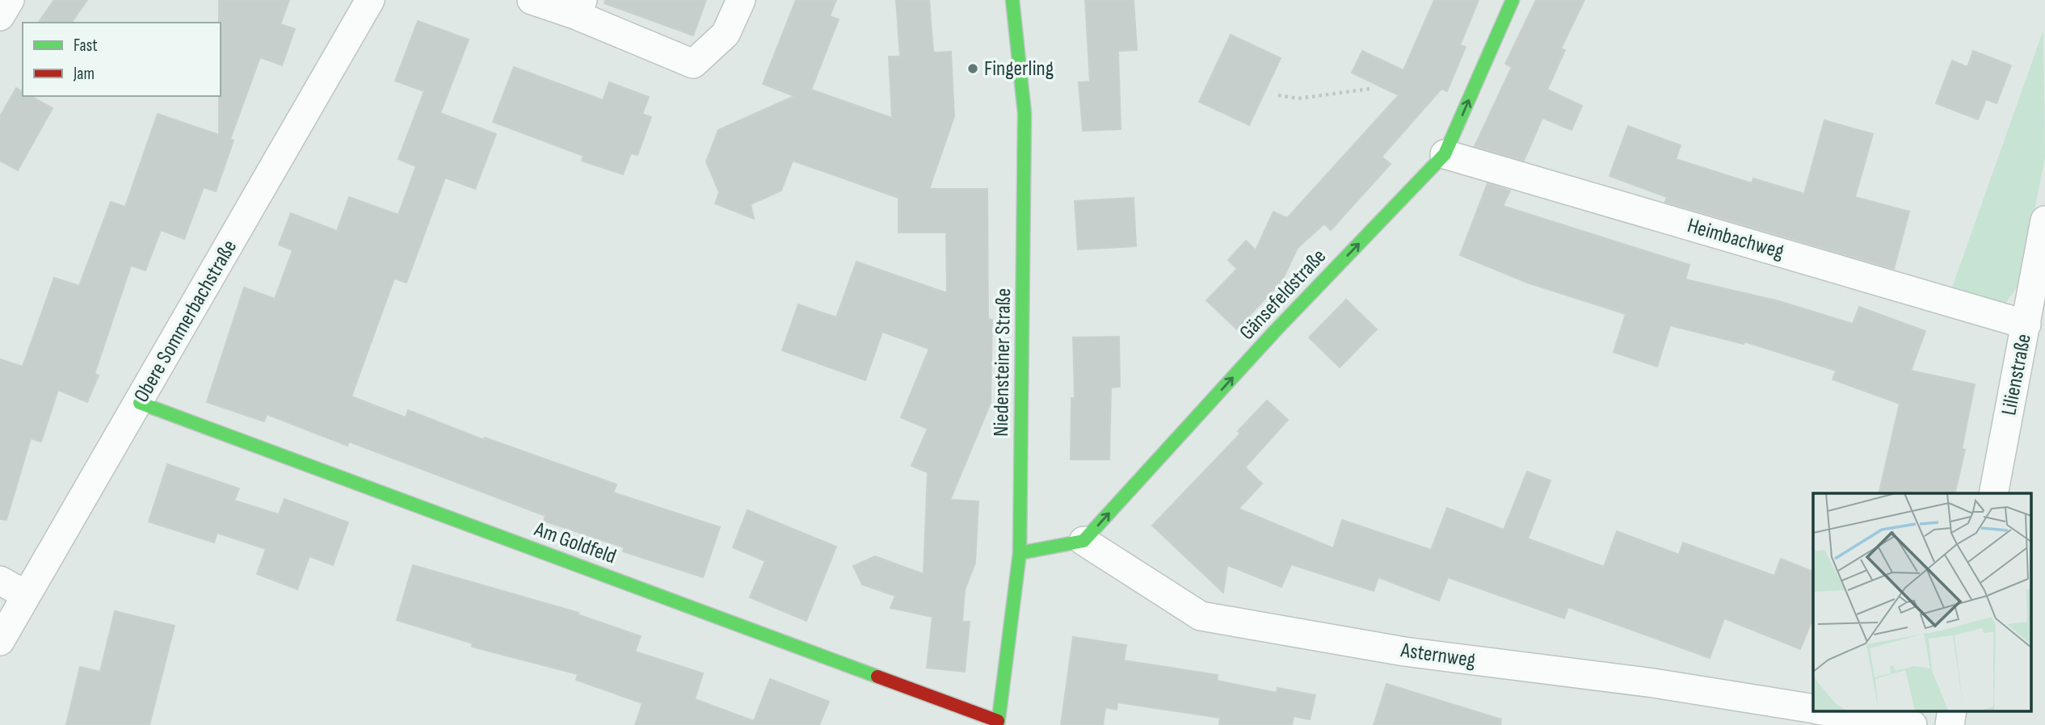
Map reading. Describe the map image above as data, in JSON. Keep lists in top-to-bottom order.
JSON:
{
  "streets": {
    "street": [
      "Heimbachweg",
      "Gänsefeldstraße",
      "Obere Sommerbachstraße",
      "Niedensteiner Straße",
      "Lilienstraße",
      "Am Goldfeld",
      "Asternweg"
    ]
  },
  "crossings": [
    ["Heimbachweg", "Gänsefeldstraße"],
    ["Heimbachweg", "Lilienstraße"],
    ["Gänsefeldstraße", "Asternweg"],
    ["Obere Sommerbachstraße", "Am Goldfeld"],
    ["Niedensteiner Straße", "Am Goldfeld"]
  ],
  "one_way": ["Gänsefeldstraße"],
  "places": ["Fingerling"],
  "legend": ["Fast", "Jam"]
}
